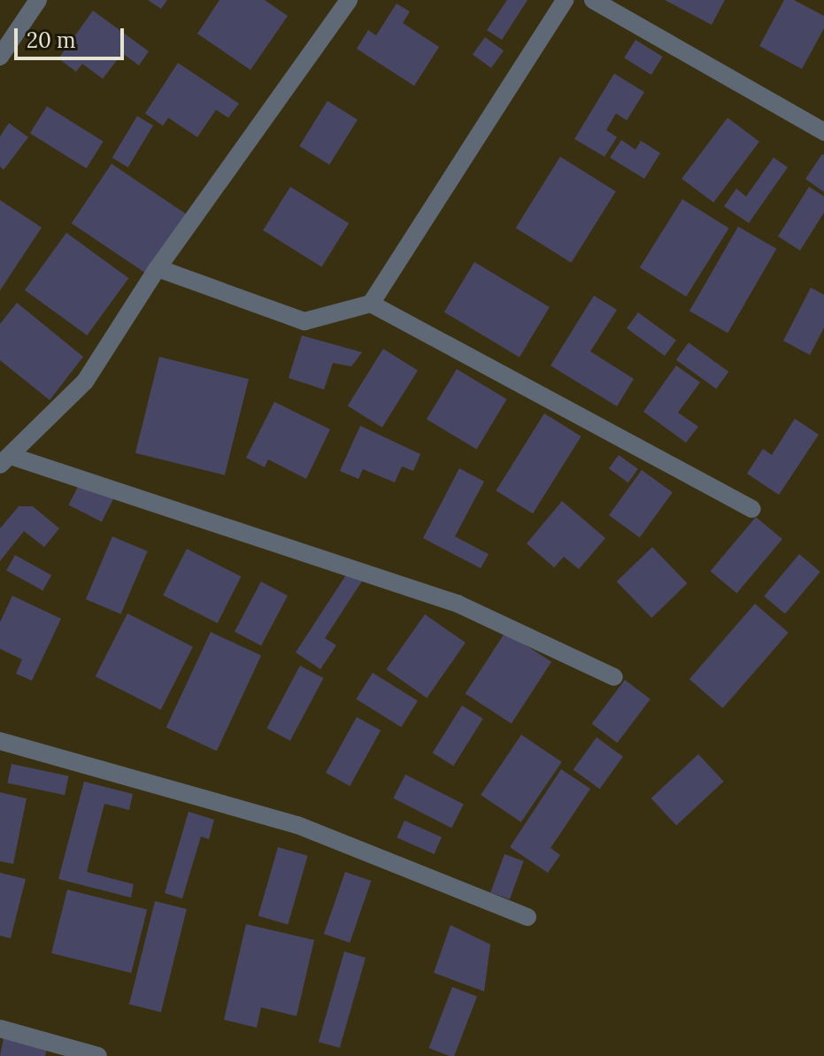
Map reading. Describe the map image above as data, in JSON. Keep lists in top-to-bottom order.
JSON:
{
  "scale_bar": "20 m"
}
